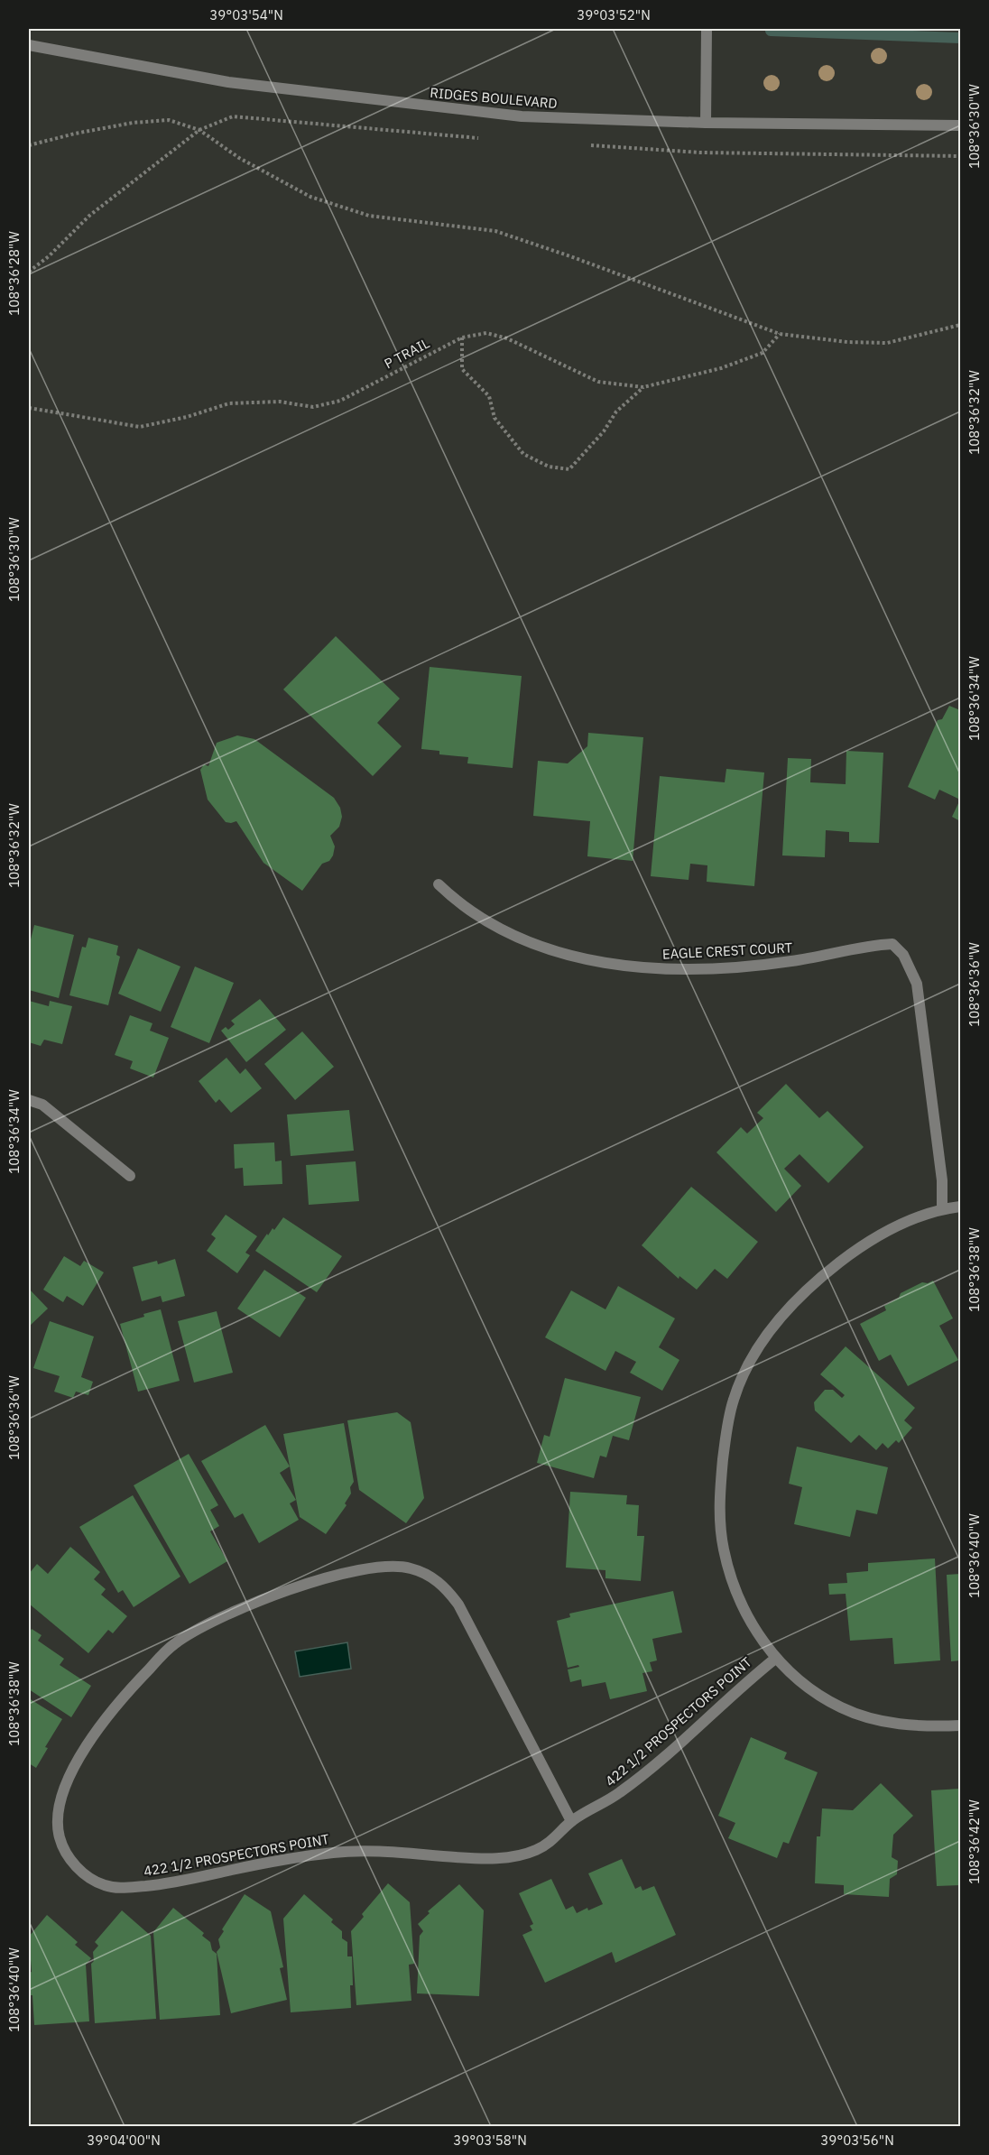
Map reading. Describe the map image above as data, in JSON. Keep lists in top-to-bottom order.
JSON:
{
  "streets": {
    "street": ["RIDGES BOULEVARD", "EAGLE CREST COURT", "422 1/2 PROSPECTORS POINT"],
    "path": ["P TRAIL"]
  },
  "coordinates": [
    "39°03'54\"N",
    "39°03'52\"N",
    "108°36'30\"W",
    "108°36'28\"W",
    "108°36'32\"W",
    "108°36'34\"W",
    "108°36'36\"W",
    "108°36'38\"W",
    "108°36'40\"W",
    "108°36'42\"W",
    "39°04'00\"N",
    "39°03'58\"N",
    "39°03'56\"N"
  ]
}
